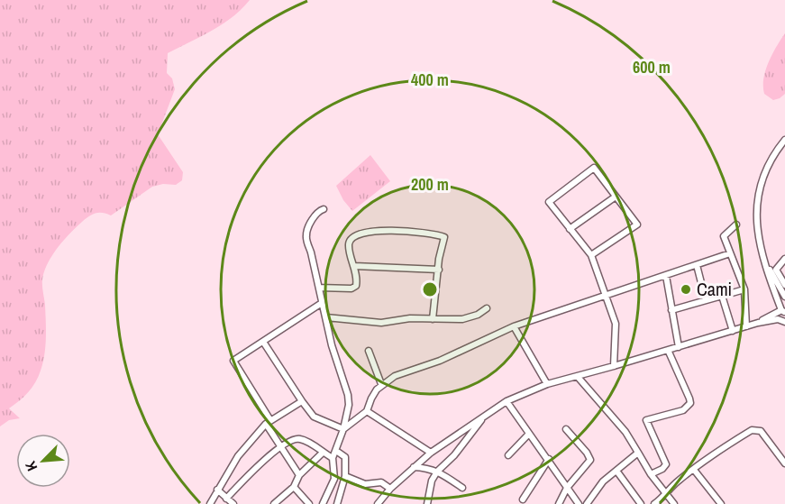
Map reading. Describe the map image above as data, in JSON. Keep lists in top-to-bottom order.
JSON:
{
  "places": ["Cami"],
  "north": "bottom left",
  "rings": ["600 m", "400 m", "200 m"]
}
